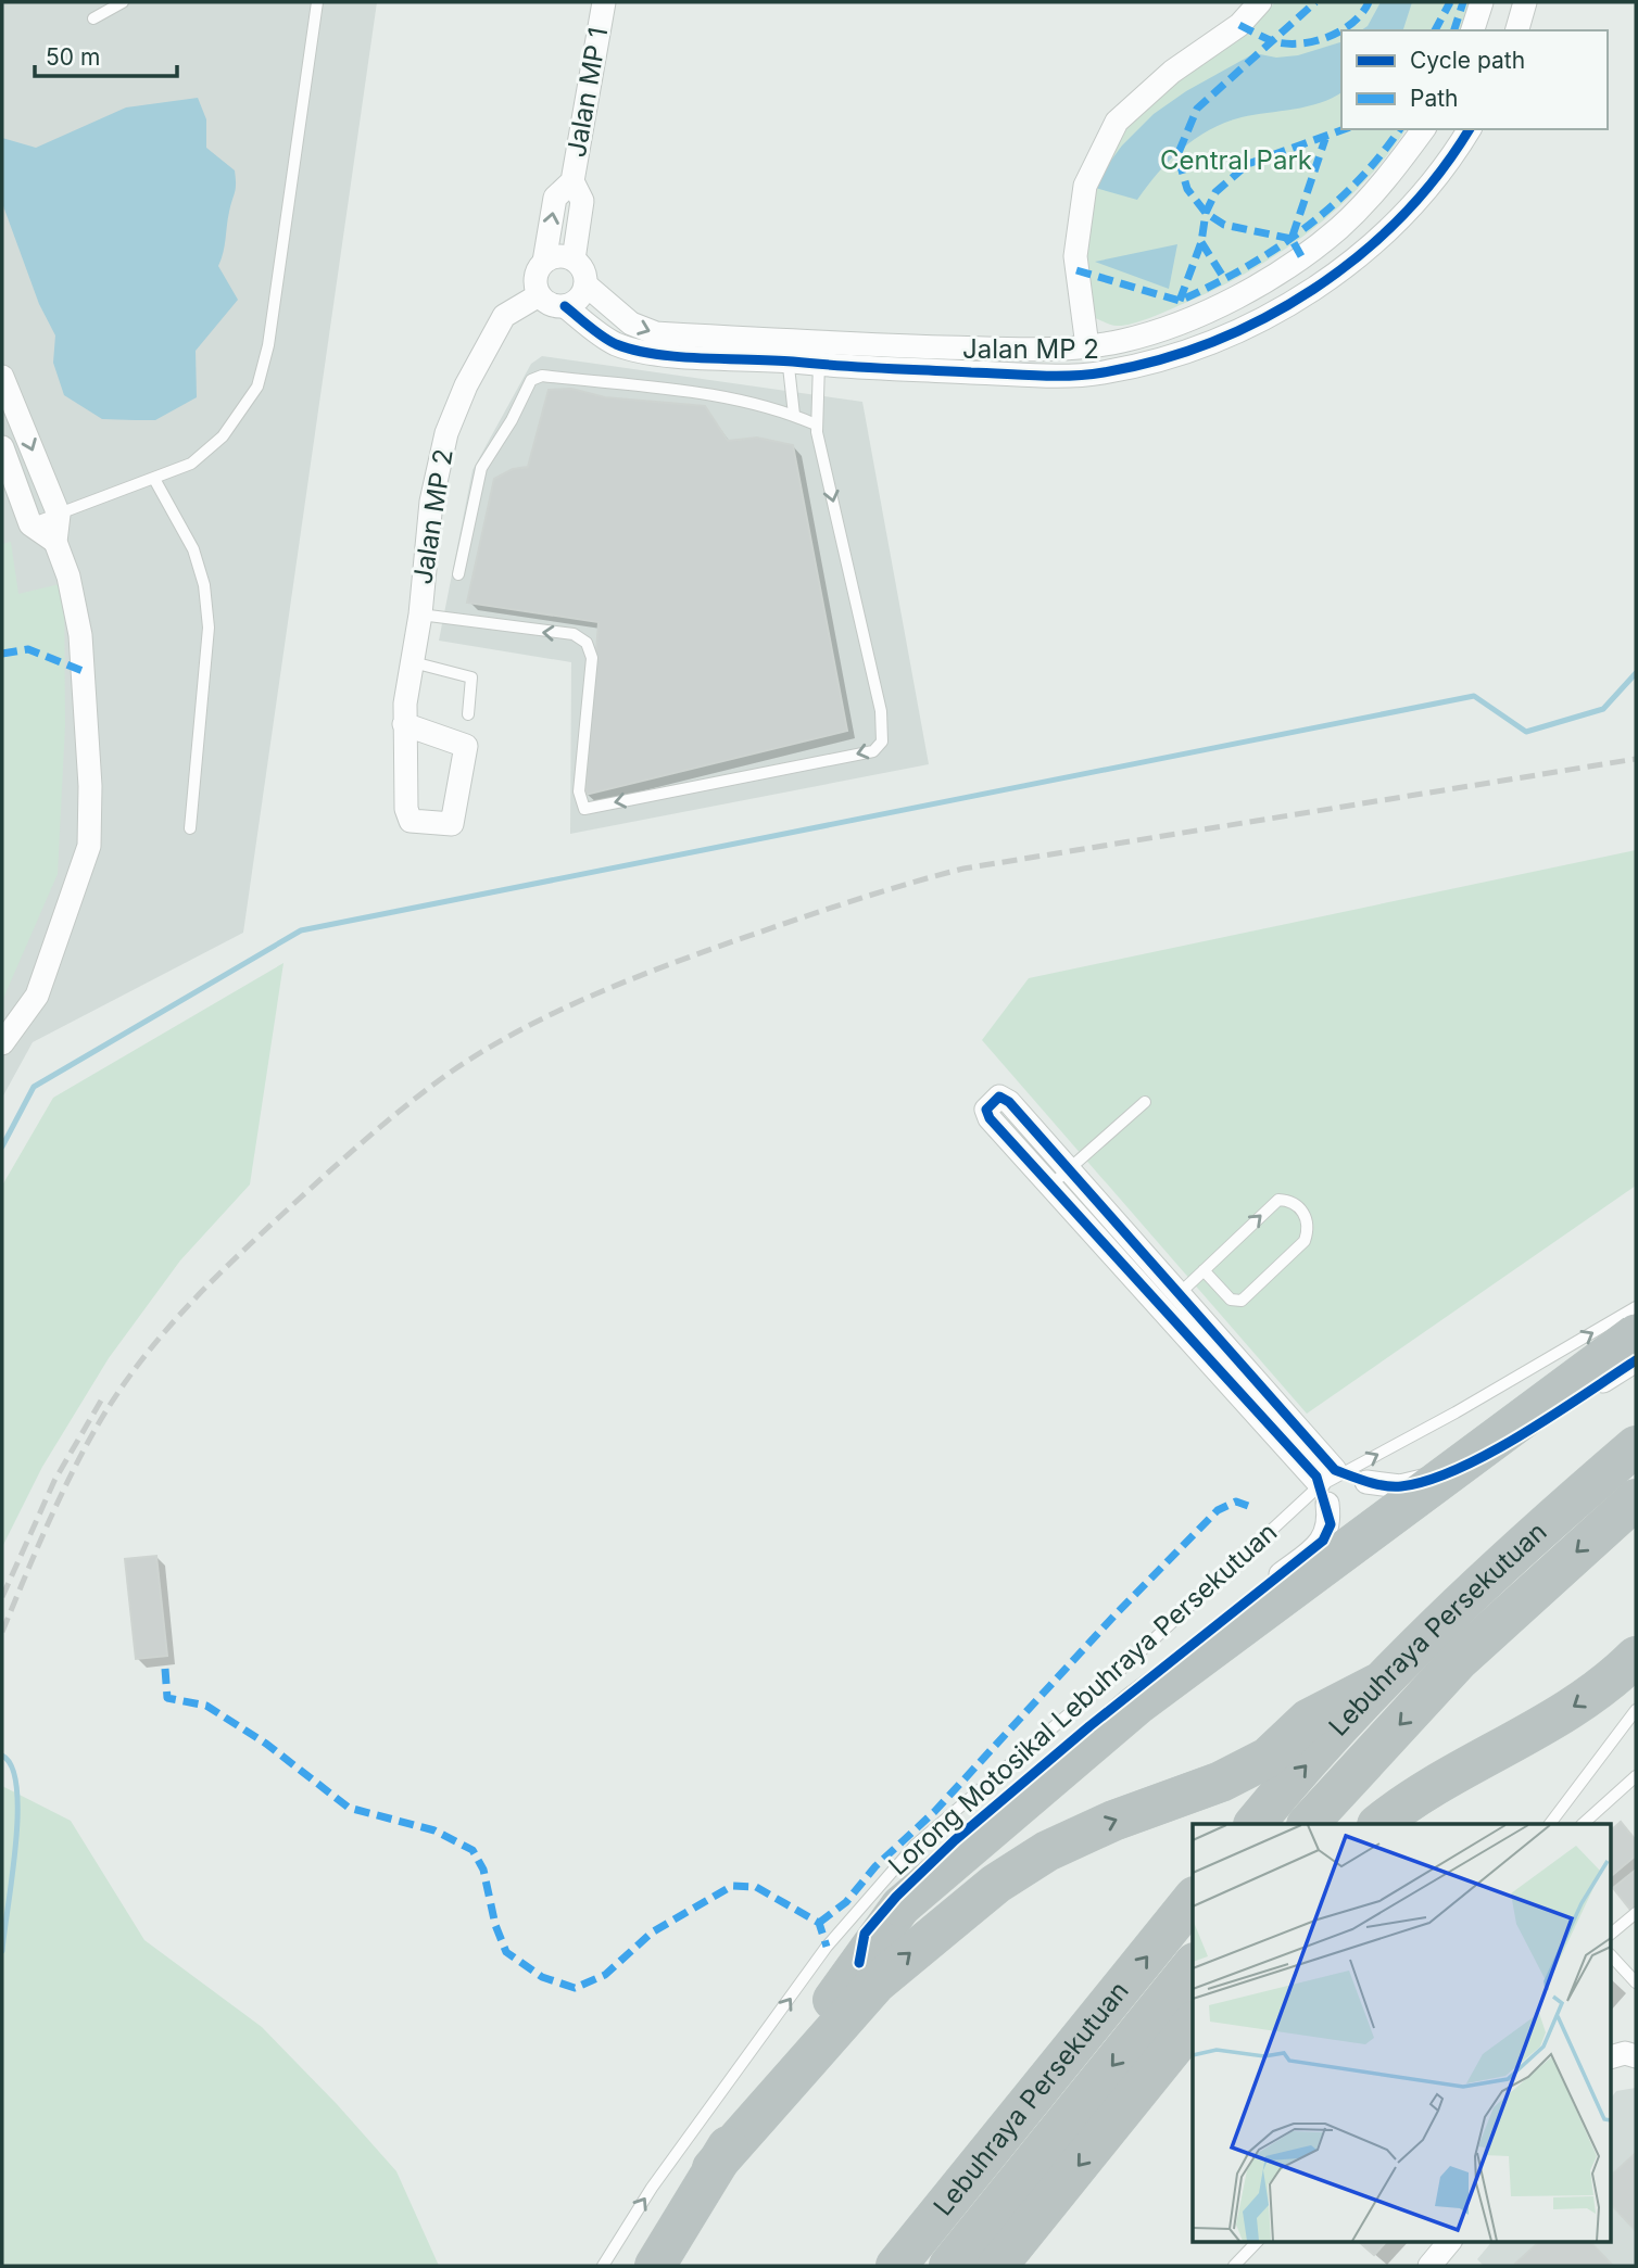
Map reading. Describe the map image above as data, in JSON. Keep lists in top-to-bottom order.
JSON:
{
  "streets": {
    "highway": ["Lebuhraya Persekutuan"],
    "street": ["Jalan MP 1", "Jalan MP 2"],
    "lane": ["Lorong Motosikal Lebuhraya Persekutuan"]
  },
  "crossings": [
    ["Jalan MP 1", "Jalan MP 2"]
  ],
  "one_way": ["Lorong Motosikal Lebuhraya Persekutuan"],
  "parks": ["Central Park"],
  "legend": ["Cycle path", "Path"],
  "scale_bar": "50 m"
}
